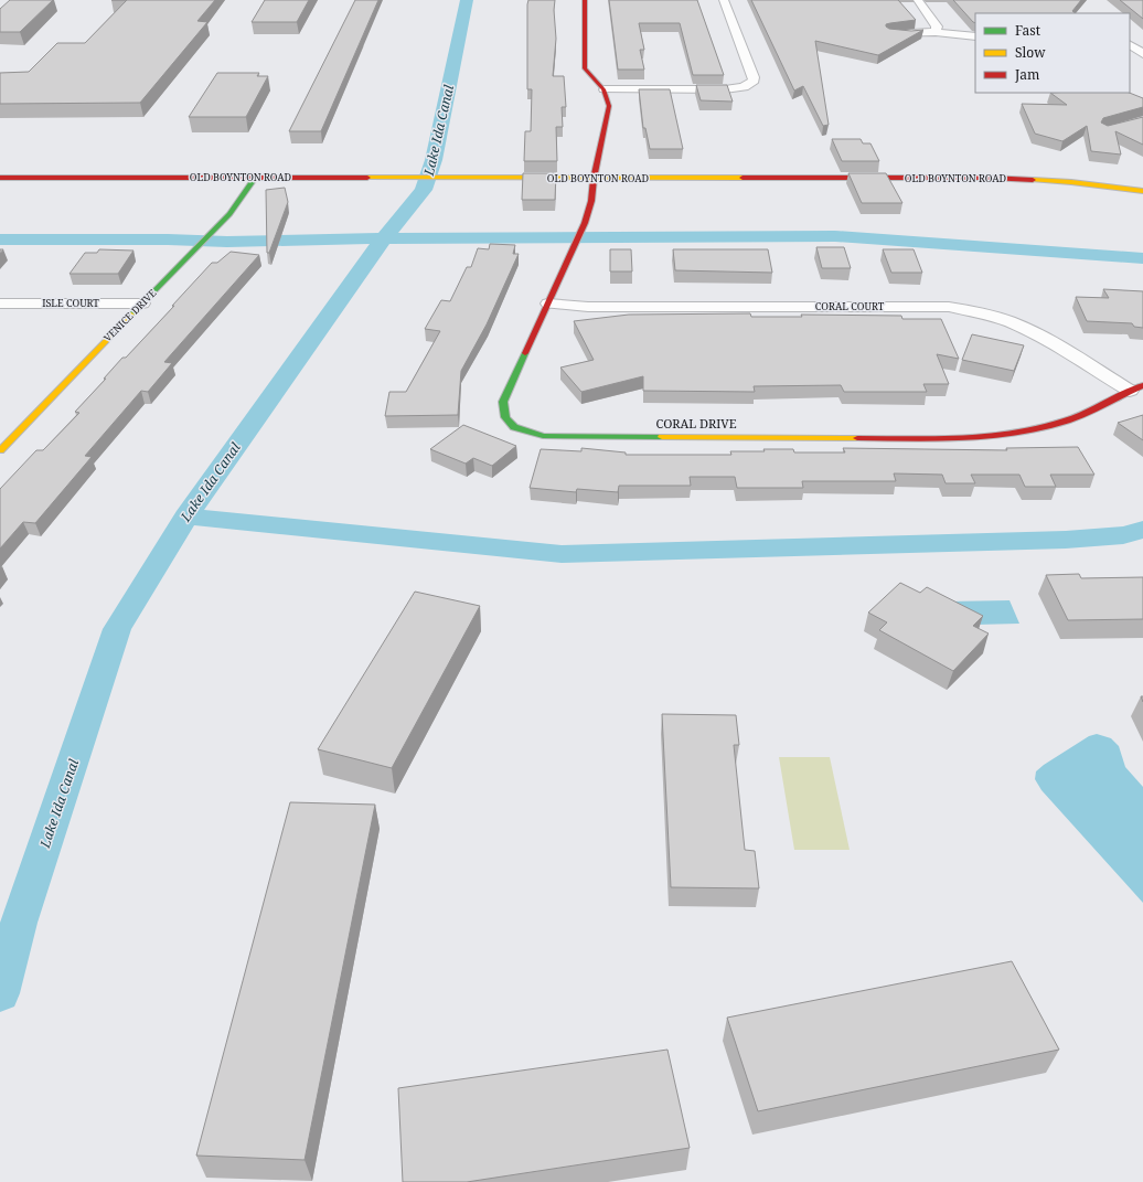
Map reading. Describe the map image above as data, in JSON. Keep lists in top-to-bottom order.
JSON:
{
  "streets": {
    "street": [
      "OLD BOYNTON ROAD",
      "ISLE COURT",
      "CORAL COURT",
      "VENICE DRIVE",
      "CORAL DRIVE"
    ]
  },
  "crossings": [
    ["OLD BOYNTON ROAD", "VENICE DRIVE"],
    ["OLD BOYNTON ROAD", "CORAL DRIVE"],
    ["ISLE COURT", "VENICE DRIVE"],
    ["CORAL COURT", "CORAL DRIVE"]
  ],
  "water": ["Lake Ida Canal"],
  "legend": ["Fast", "Slow", "Jam"]
}
